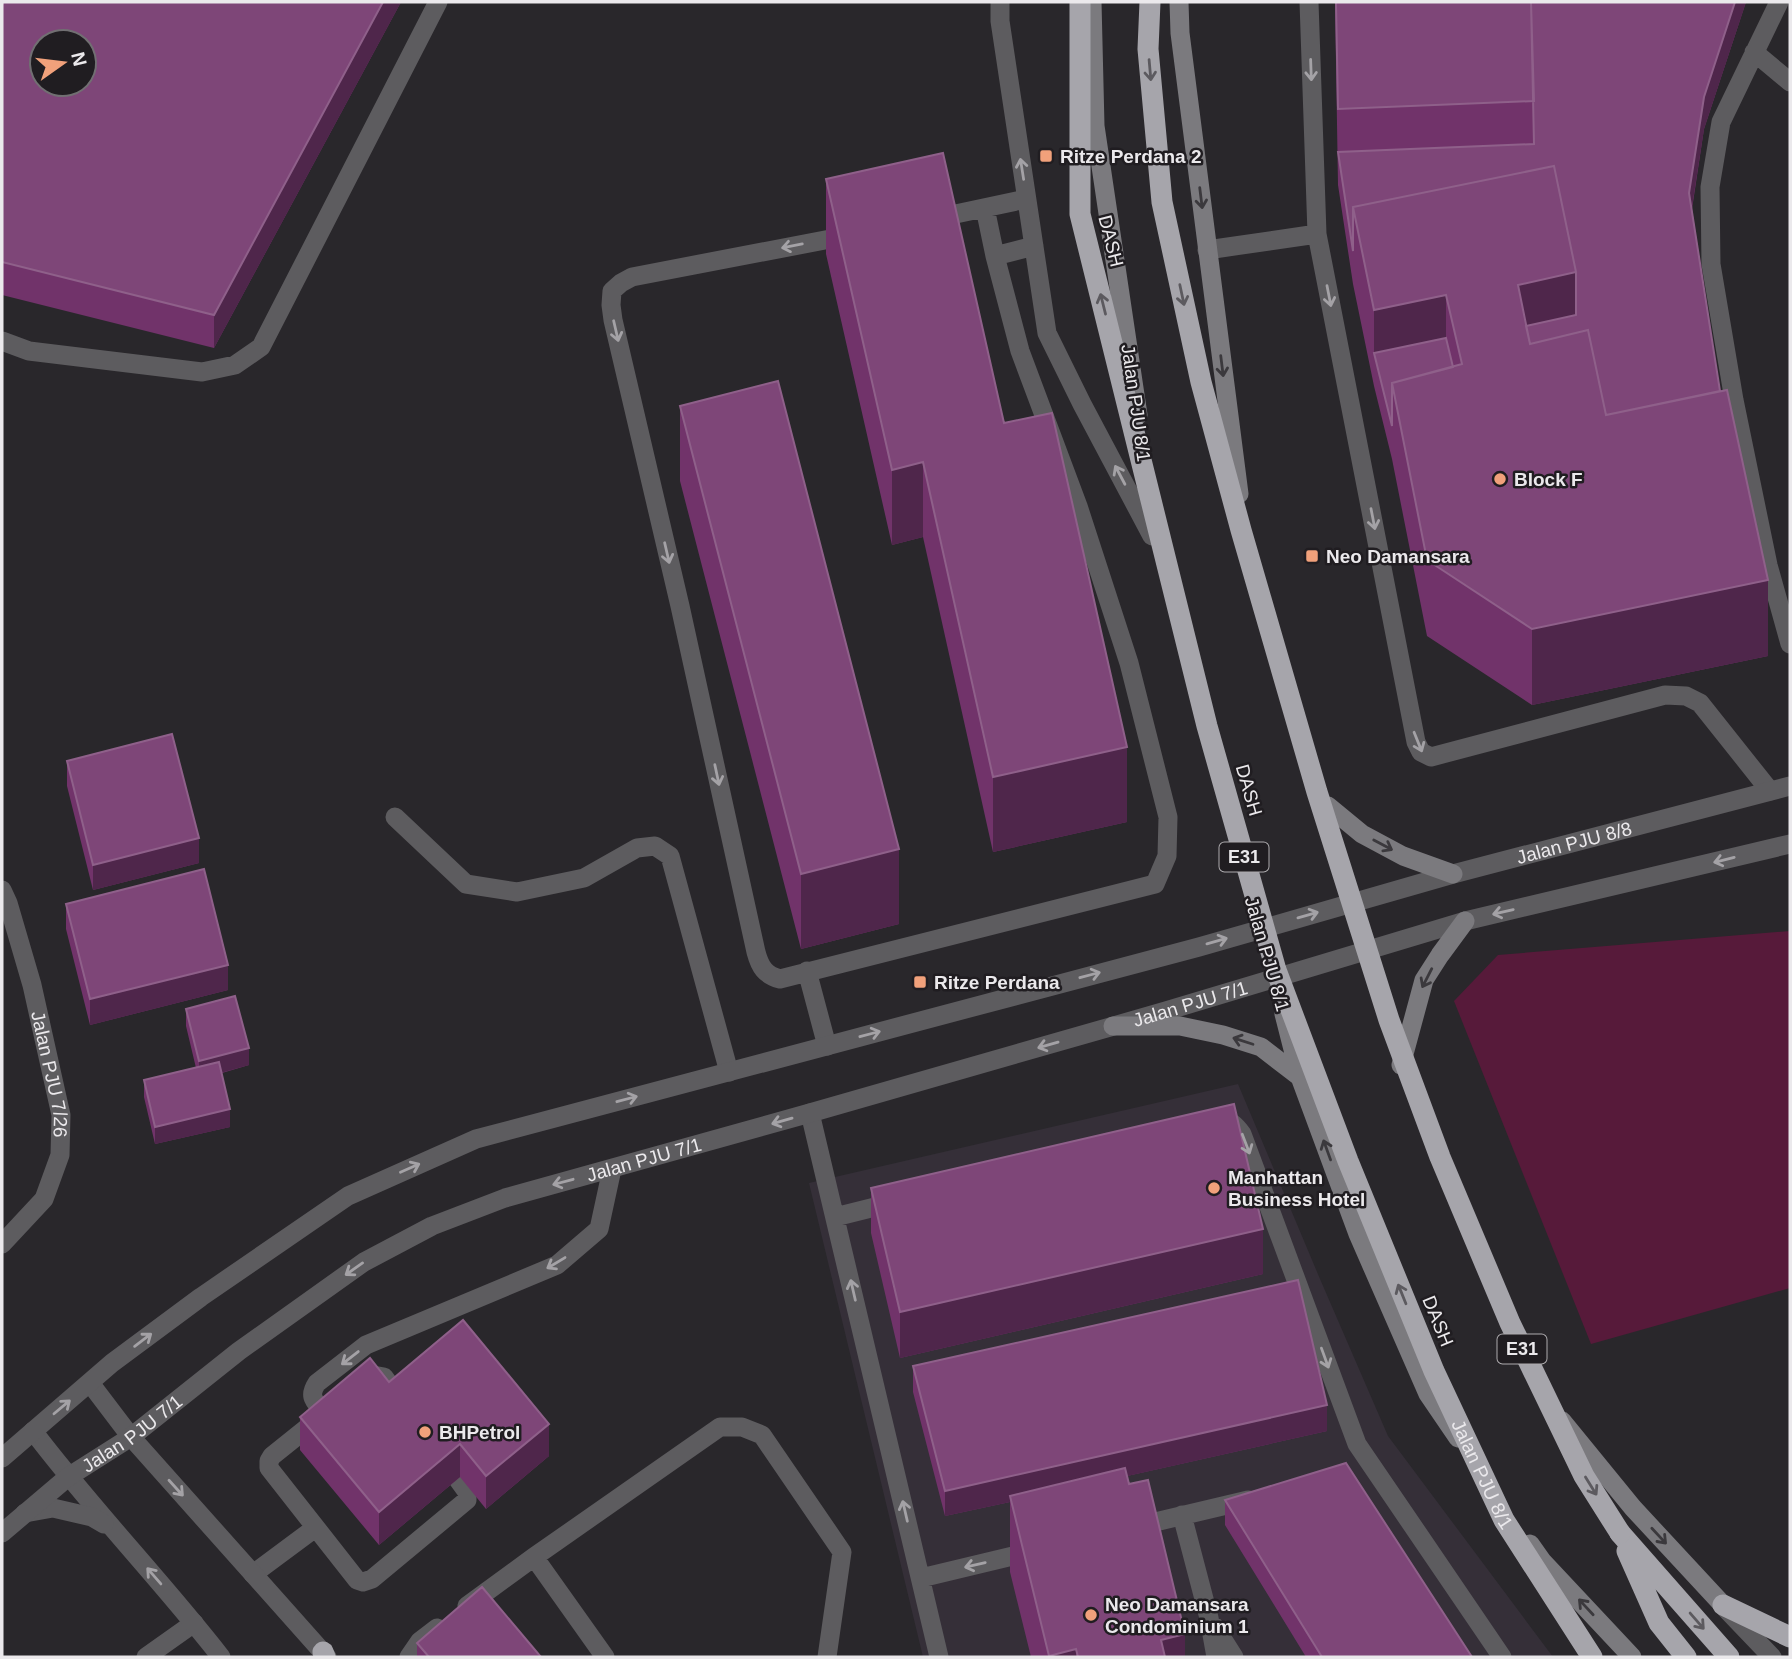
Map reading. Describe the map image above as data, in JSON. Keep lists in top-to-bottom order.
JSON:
{
  "streets": {
    "highway": ["DASH", "E31"],
    "main road": ["Jalan PJU 8/1"],
    "street": ["Jalan PJU 8/8", "Jalan PJU 7/1", "Jalan PJU 7/26"]
  },
  "crossings": [
    ["Jalan PJU 8/1", "Jalan PJU 7/1"]
  ],
  "places": {
    "transit": ["Ritze Perdana 2", "Neo Damansara", "Ritze Perdana"],
    "other": [
      "Block F",
      "Manhattan Business Hotel",
      "BHPetrol",
      "Neo Damansara Condominium 1"
    ]
  },
  "north": "right"
}
